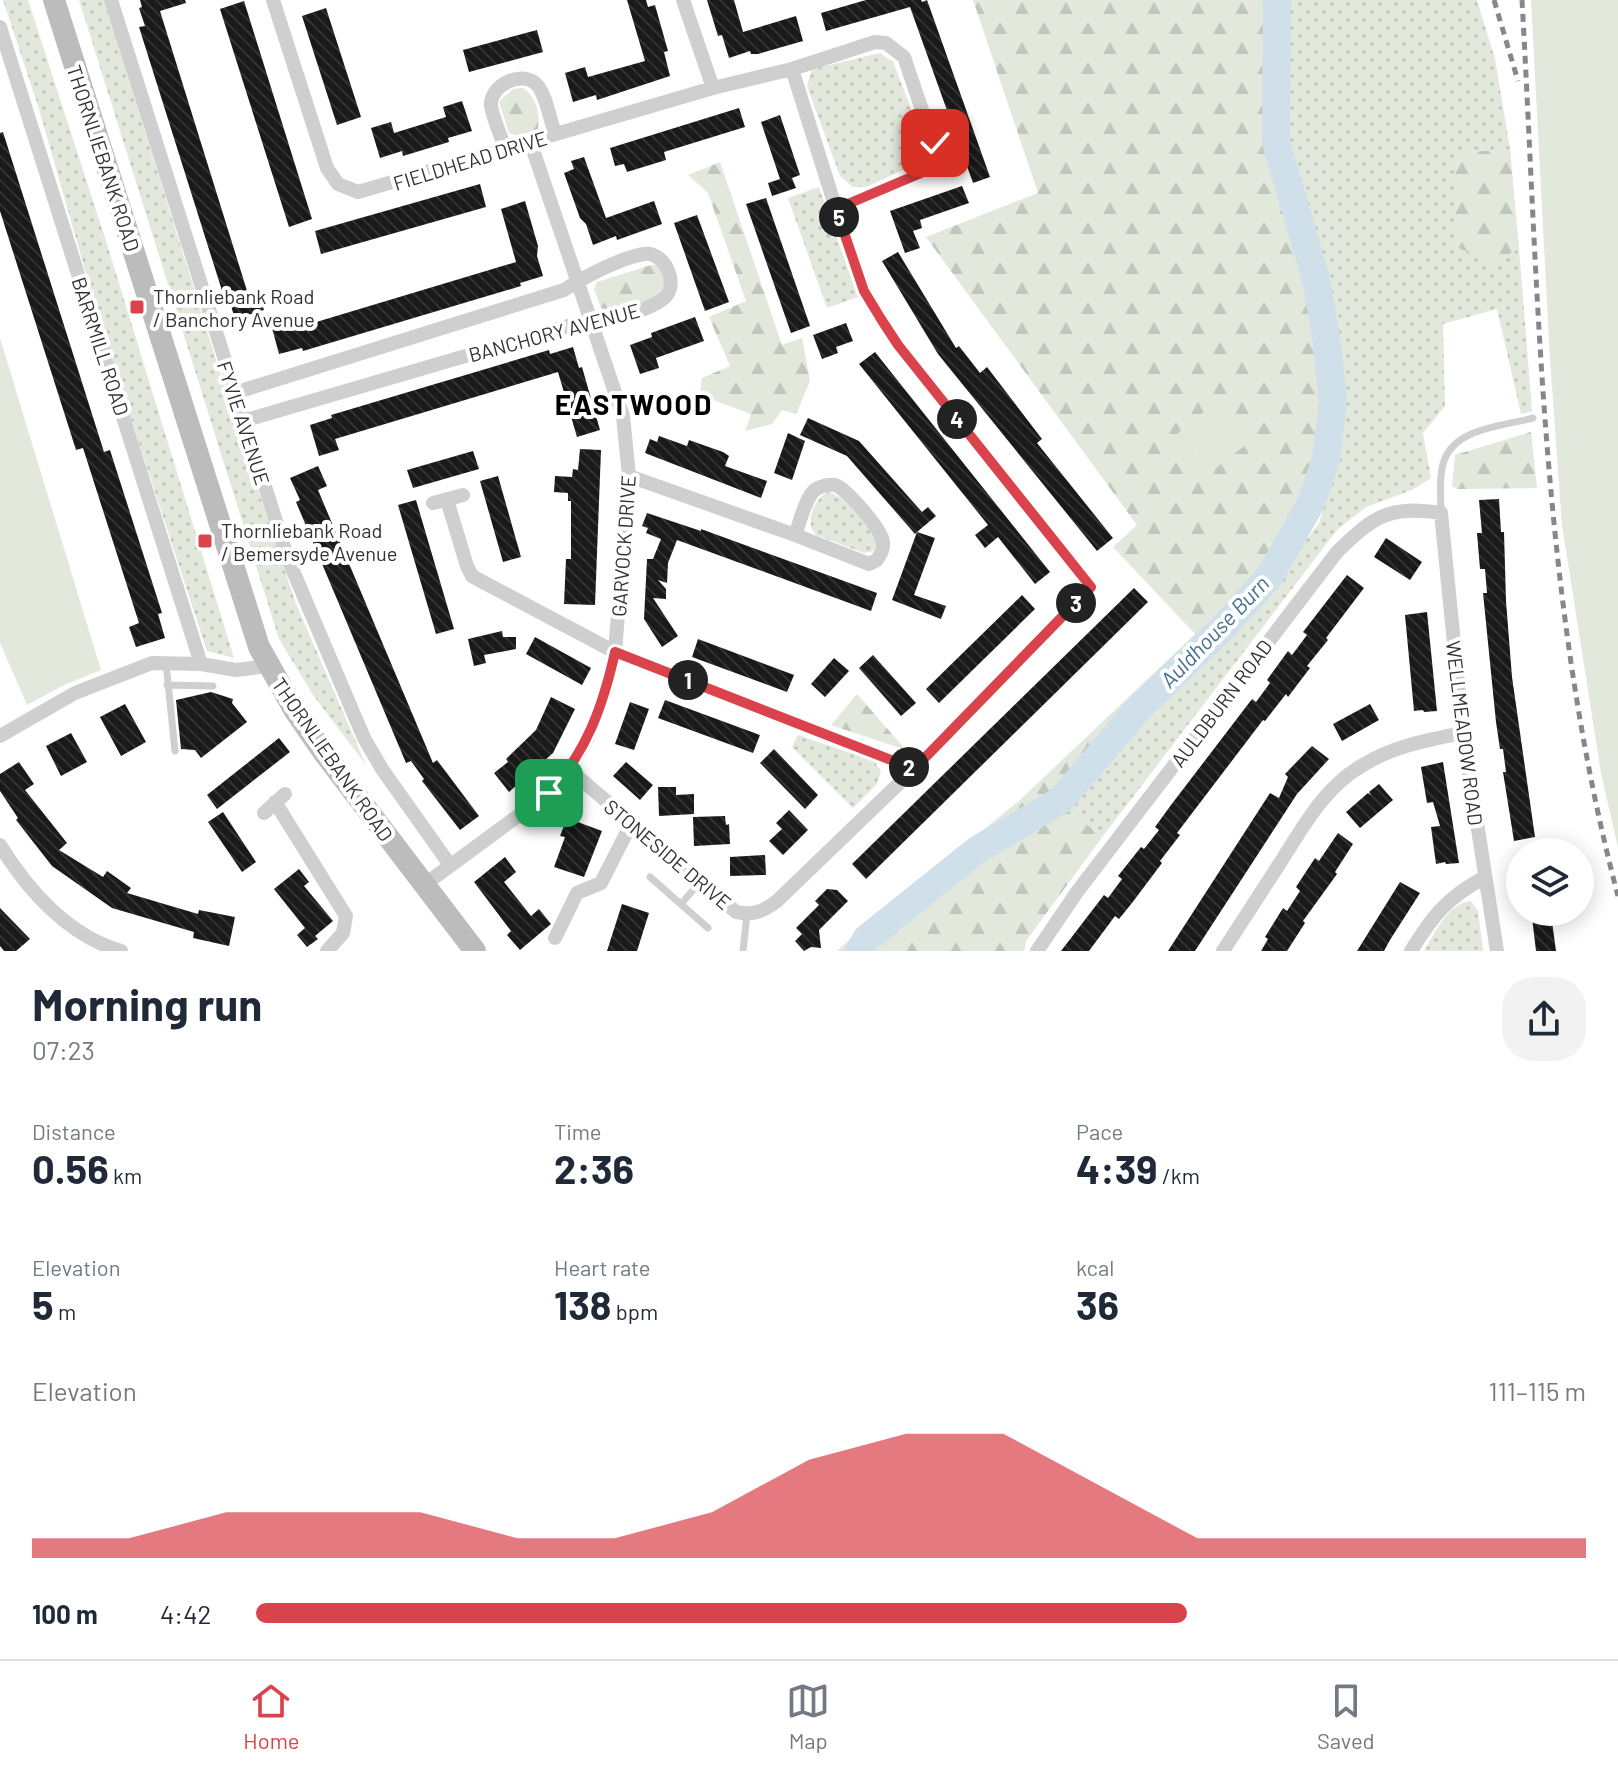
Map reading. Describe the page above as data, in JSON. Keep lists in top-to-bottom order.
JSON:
{
  "streets": {
    "main road": ["THORNLIEBANK ROAD"],
    "street": [
      "FIELDHEAD DRIVE",
      "BANCHORY AVENUE",
      "BARRMILL ROAD",
      "FYVIE AVENUE",
      "GARVOCK DRIVE",
      "AULDBURN ROAD",
      "WELLMEADOW ROAD",
      "STONESIDE DRIVE"
    ]
  },
  "crossings": [
    ["THORNLIEBANK ROAD", "GARVOCK DRIVE"],
    ["FIELDHEAD DRIVE", "GARVOCK DRIVE"],
    ["FIELDHEAD DRIVE", "STONESIDE DRIVE"],
    ["BANCHORY AVENUE", "FYVIE AVENUE"],
    ["BANCHORY AVENUE", "GARVOCK DRIVE"],
    ["FYVIE AVENUE", "GARVOCK DRIVE"],
    ["GARVOCK DRIVE", "STONESIDE DRIVE"],
    ["AULDBURN ROAD", "WELLMEADOW ROAD"]
  ],
  "districts": ["EASTWOOD"],
  "water": ["Auldhouse Burn"],
  "places": {
    "transit": ["Thornliebank Road / Banchory Avenue", "Thornliebank Road / Bemersyde Avenue"]
  },
  "page": {
    "pins": [
      "5",
      "4",
      "3",
      "1",
      "2"
    ],
    "heading": ["Morning run", "07:23"],
    "stats": [
      ["Distance", "0.56 km"],
      ["Time", "2:36"],
      ["Pace", "4:39 /km"],
      ["Elevation", "5 m"],
      ["Heart rate", "138 bpm"],
      ["kcal", "36"]
    ],
    "chart": ["Elevation", "111–115 m"],
    "list": [
      {
        "name": "100 m",
        "note": "4:42"
      }
    ],
    "tabs": ["Home", "Map", "Saved"]
  }
}
